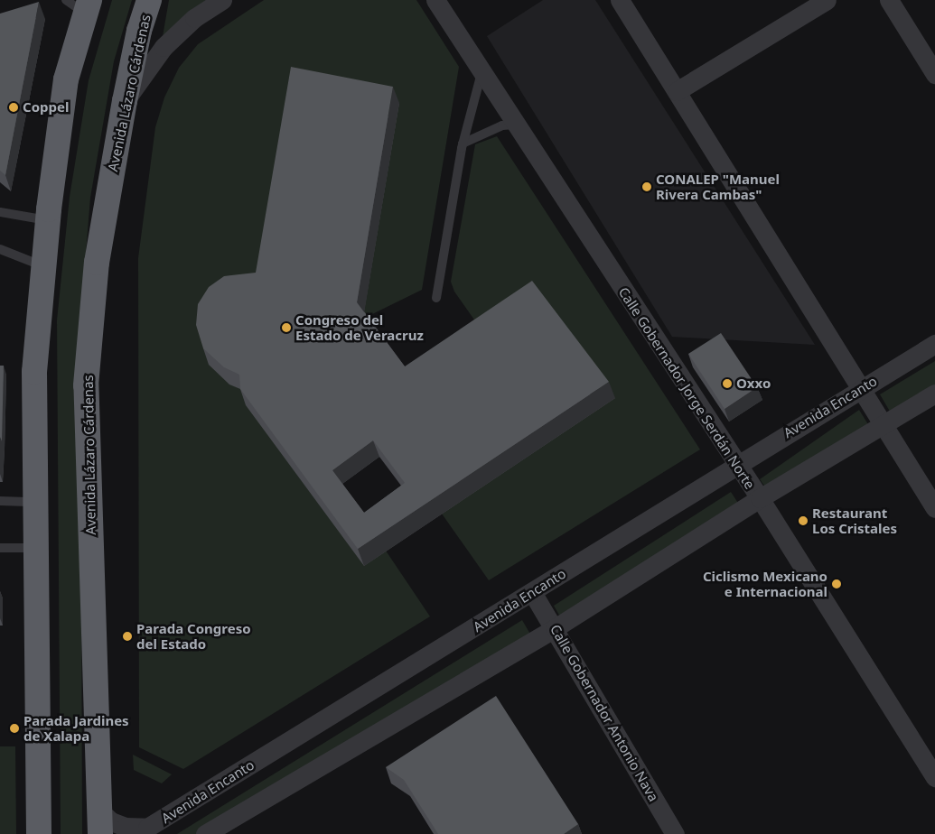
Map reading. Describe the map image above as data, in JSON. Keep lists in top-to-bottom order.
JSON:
{
  "streets": {
    "highway": ["Avenida Lázaro Cárdenas"],
    "street": ["Calle Gobernador Jorge Serdán Norte", "Avenida Encanto", "Calle Gobernador Antonio Nava"]
  },
  "crossings": [
    ["Avenida Lázaro Cárdenas", "Avenida Encanto"],
    ["Calle Gobernador Jorge Serdán Norte", "Avenida Encanto"],
    ["Avenida Encanto", "Calle Gobernador Antonio Nava"]
  ],
  "places": [
    "Coppel",
    "CONALEP \"Manuel Rivera Cambas\"",
    "Congreso del Estado de Veracruz",
    "Oxxo",
    "Restaurant Los Cristales",
    "Ciclismo Mexicano e Internacional",
    "Parada Congreso del Estado",
    "Parada Jardines de Xalapa"
  ]
}
